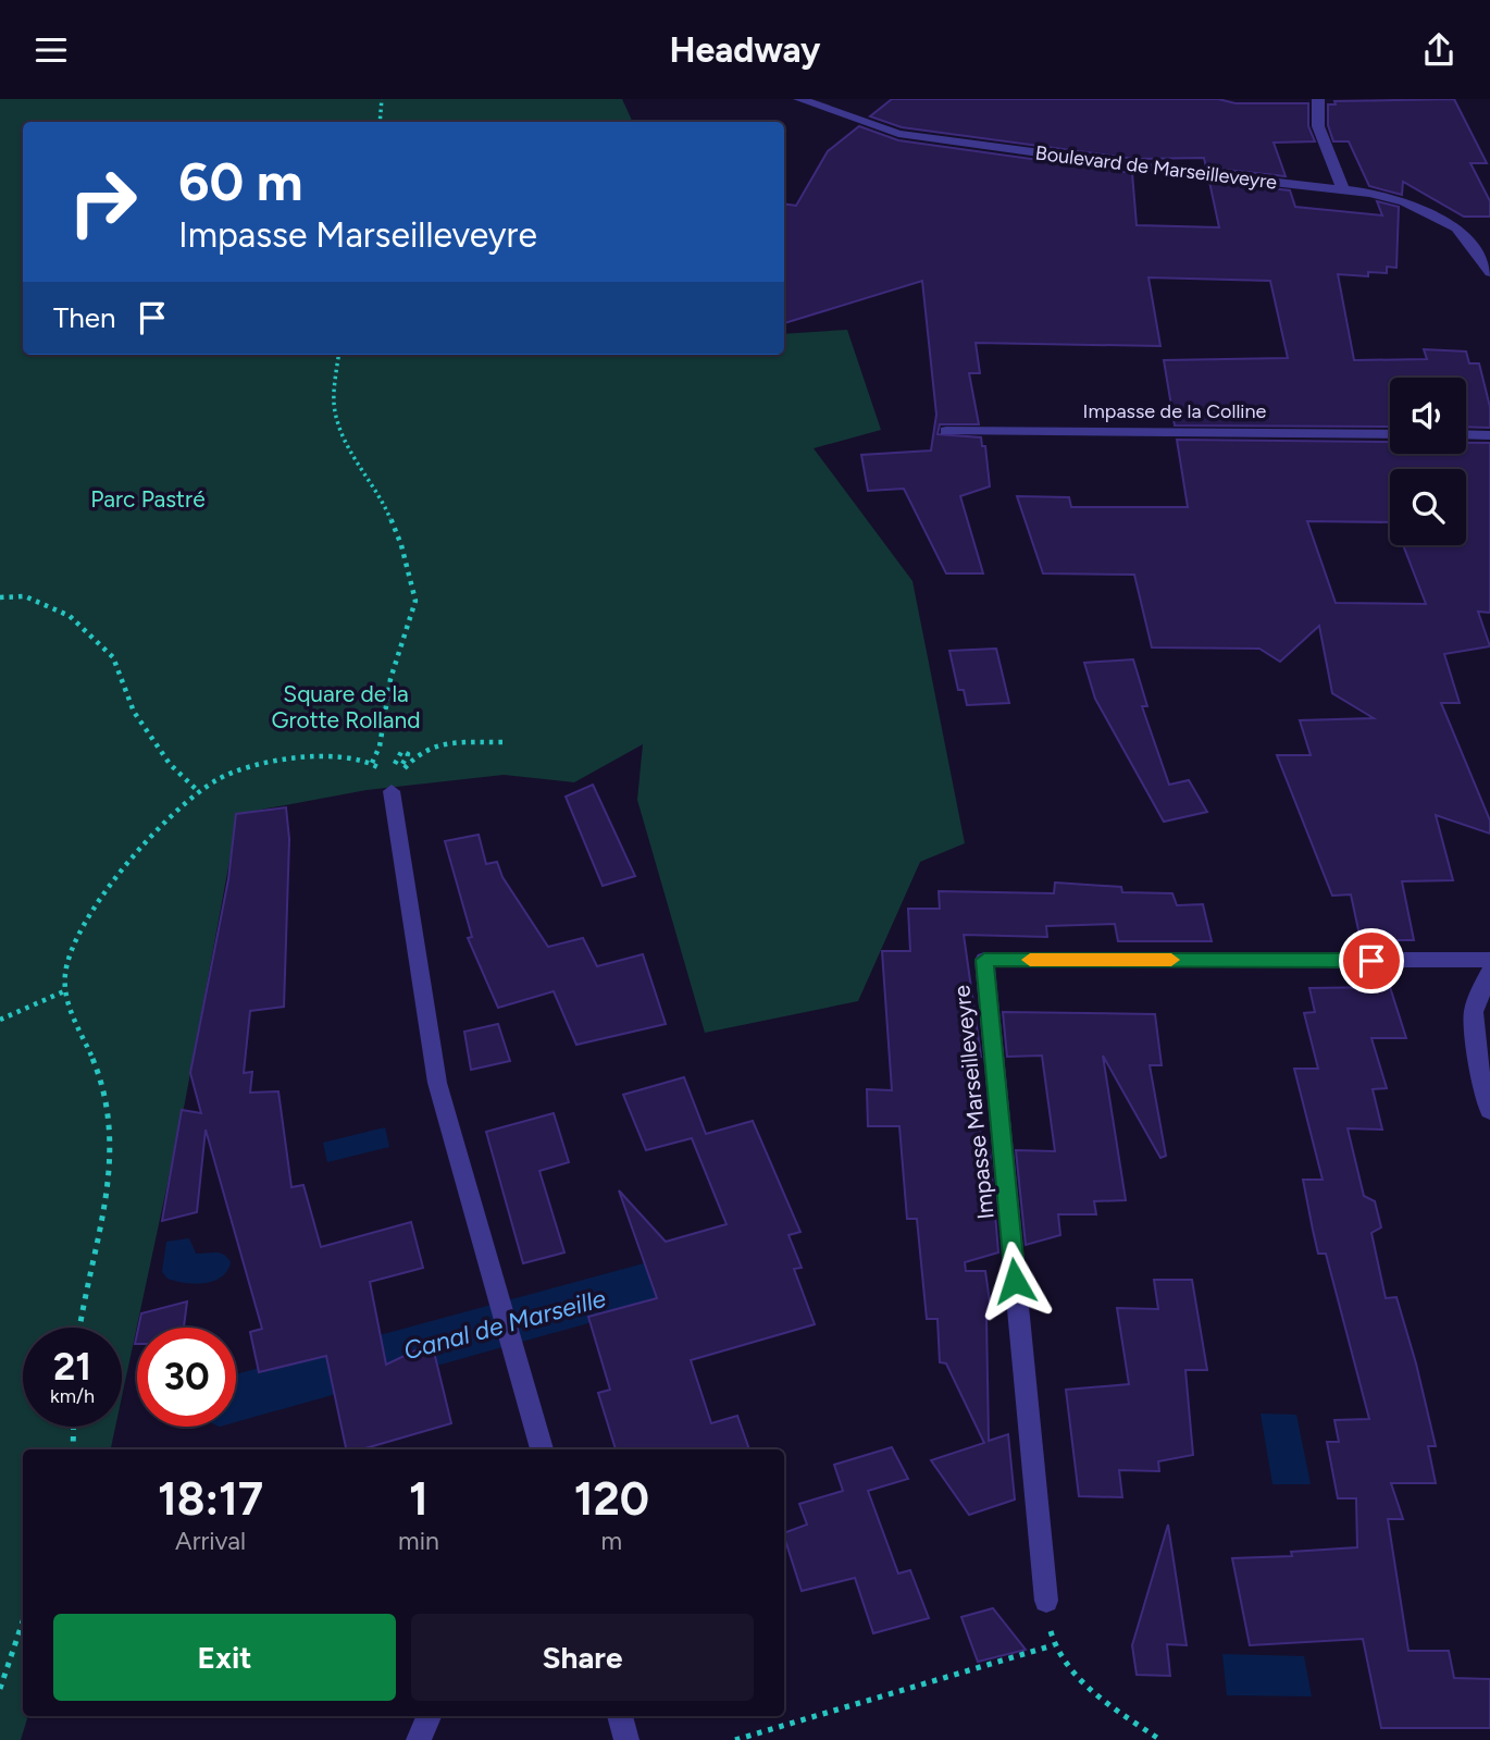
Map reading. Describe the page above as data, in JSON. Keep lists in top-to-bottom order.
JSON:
{
  "streets": {
    "street": ["Boulevard de Marseilleveyre", "Impasse de la Colline", "Impasse Marseilleveyre"]
  },
  "water": ["Canal de Marseille"],
  "parks": ["Parc Pastré", "Square de la Grotte Rolland"],
  "page": {
    "header": "Headway",
    "turn": ["60 m", "Impasse Marseilleveyre"],
    "then": "Then",
    "speed": "21 km/h",
    "limit": "30",
    "eta": [
      "18:17",
      "Arrival",
      "1",
      "min",
      "120",
      "m"
    ],
    "buttons": ["Exit", "Share"]
  }
}
